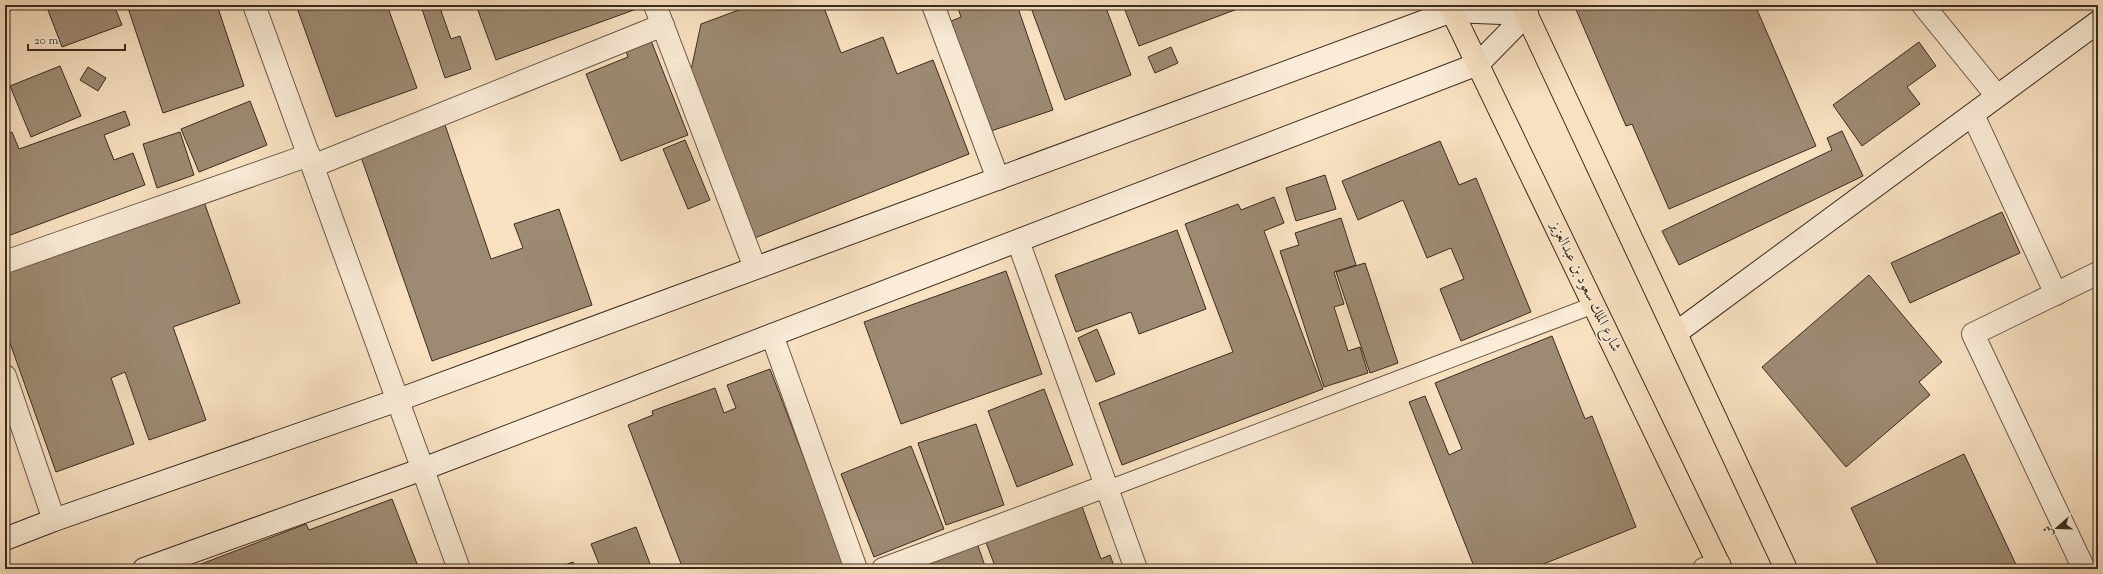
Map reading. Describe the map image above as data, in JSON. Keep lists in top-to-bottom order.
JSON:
{
  "streets": {
    "main road": ["شارع الملك سعود بن عبدالعزيز"]
  },
  "scale_bar": "20 m",
  "north": "left"
}
